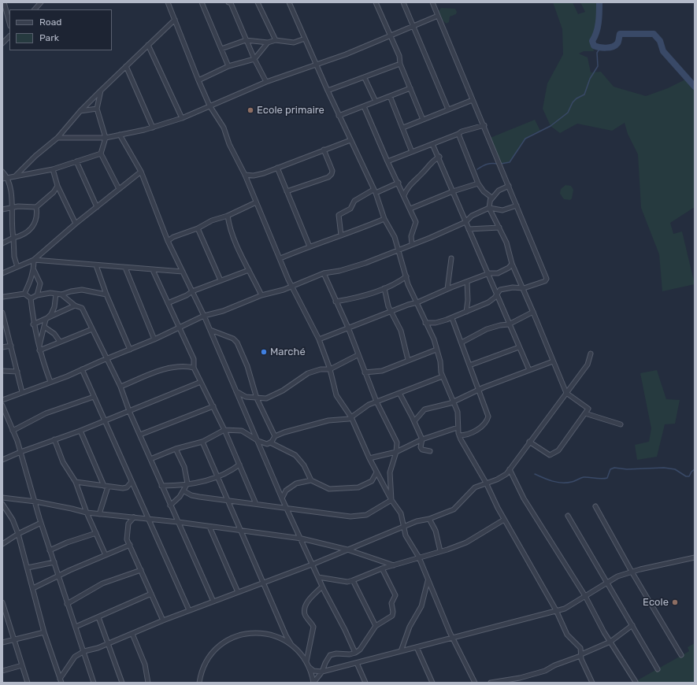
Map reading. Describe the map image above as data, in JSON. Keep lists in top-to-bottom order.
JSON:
{
  "places": ["Ecole primaire", "Marché", "Ecole"],
  "legend": ["Road", "Park"]
}
